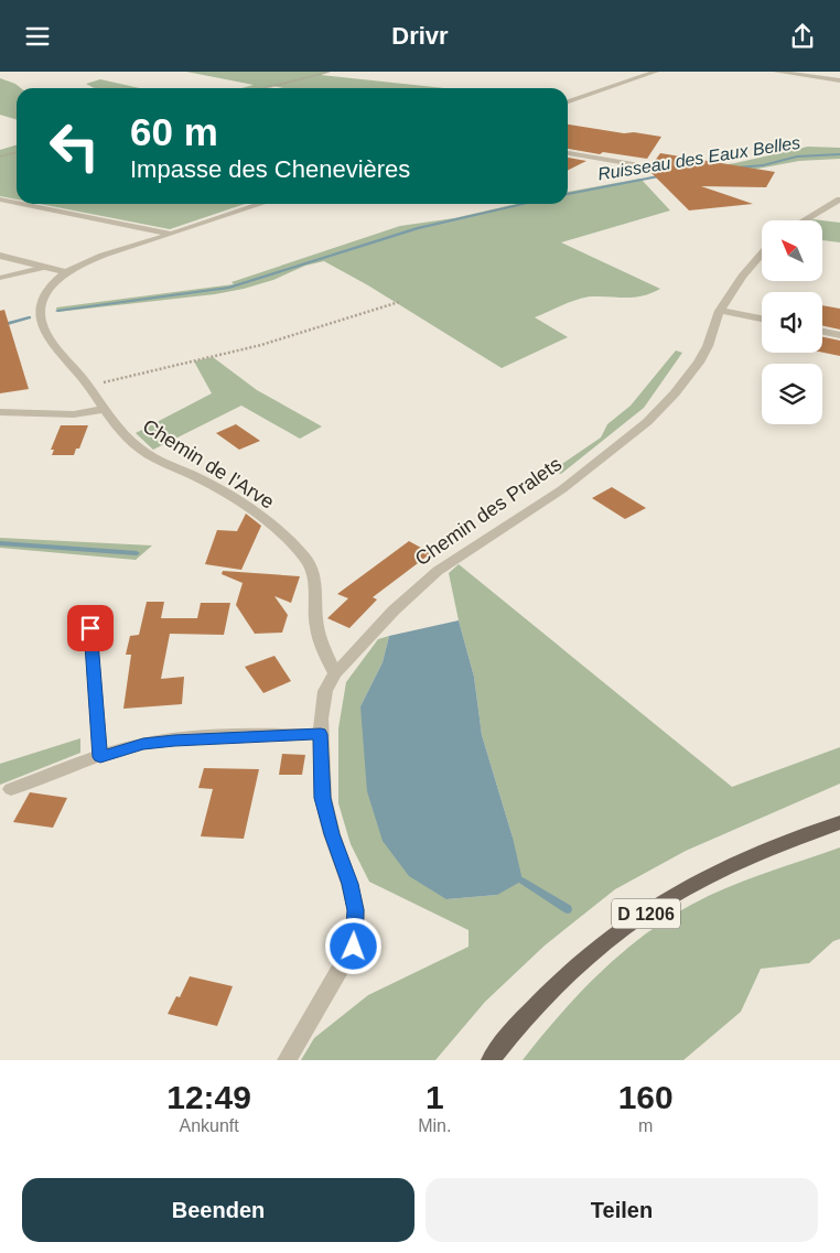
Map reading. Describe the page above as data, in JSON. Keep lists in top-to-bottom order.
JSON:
{
  "streets": {
    "main road": ["D 1206"],
    "street": ["Chemin de l'Arve", "Chemin des Pralets"]
  },
  "crossings": [
    ["Chemin de l'Arve", "Chemin des Pralets"]
  ],
  "water": ["Ruisseau des Eaux Belles"],
  "north": "top left",
  "page": {
    "header": "Drivr",
    "turn": ["60 m", "Impasse des Chenevières"],
    "eta": [
      "12:49",
      "Ankunft",
      "1",
      "Min.",
      "160",
      "m"
    ],
    "buttons": ["Beenden", "Teilen"]
  }
}
